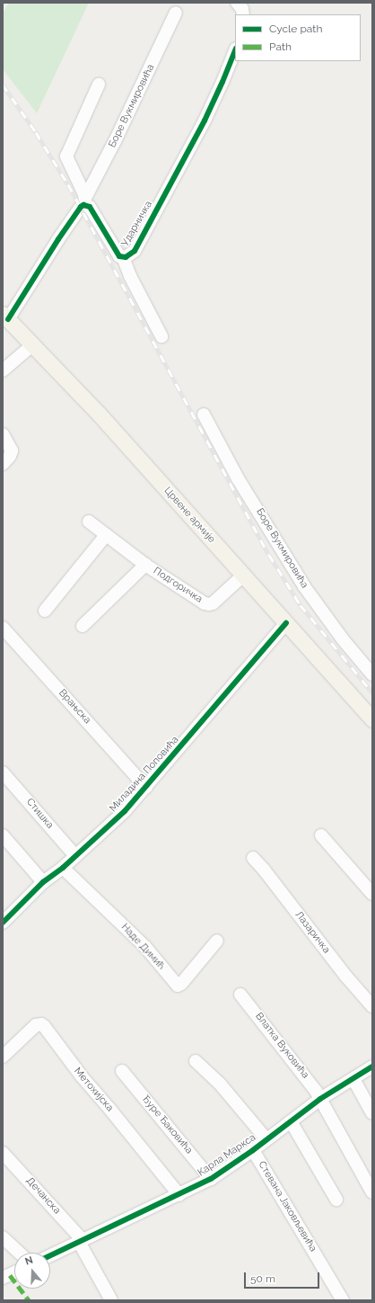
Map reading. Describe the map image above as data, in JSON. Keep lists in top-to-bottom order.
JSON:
{
  "streets": {
    "main road": ["Црвене армије"],
    "street": [
      "Боре Вукмировића",
      "Ударничка",
      "Подгоричка",
      "Врањска",
      "Миладина Поповића",
      "Стишка",
      "Лазаричка",
      "Наде Димић",
      "Влатка Вуковића",
      "Метохијска",
      "Ђуре Ђаковића",
      "Карла Маркса",
      "Дечанска",
      "Стевана Јаковљевића"
    ]
  },
  "crossings": [
    ["Боре Вукмировића", "Ударничка"],
    ["Црвене армије", "Подгоричка"],
    ["Црвене армије", "Миладина Поповића"],
    ["Врањска", "Миладина Поповића"],
    ["Миладина Поповића", "Стишка"],
    ["Миладина Поповића", "Наде Димић"],
    ["Влатка Вуковића", "Карла Маркса"],
    ["Метохијска", "Карла Маркса"],
    ["Ђуре Ђаковића", "Карла Маркса"],
    ["Карла Маркса", "Дечанска"],
    ["Карла Маркса", "Стевана Јаковљевића"]
  ],
  "legend": ["Cycle path", "Path"],
  "scale_bar": "50 m",
  "north": "top"
}
